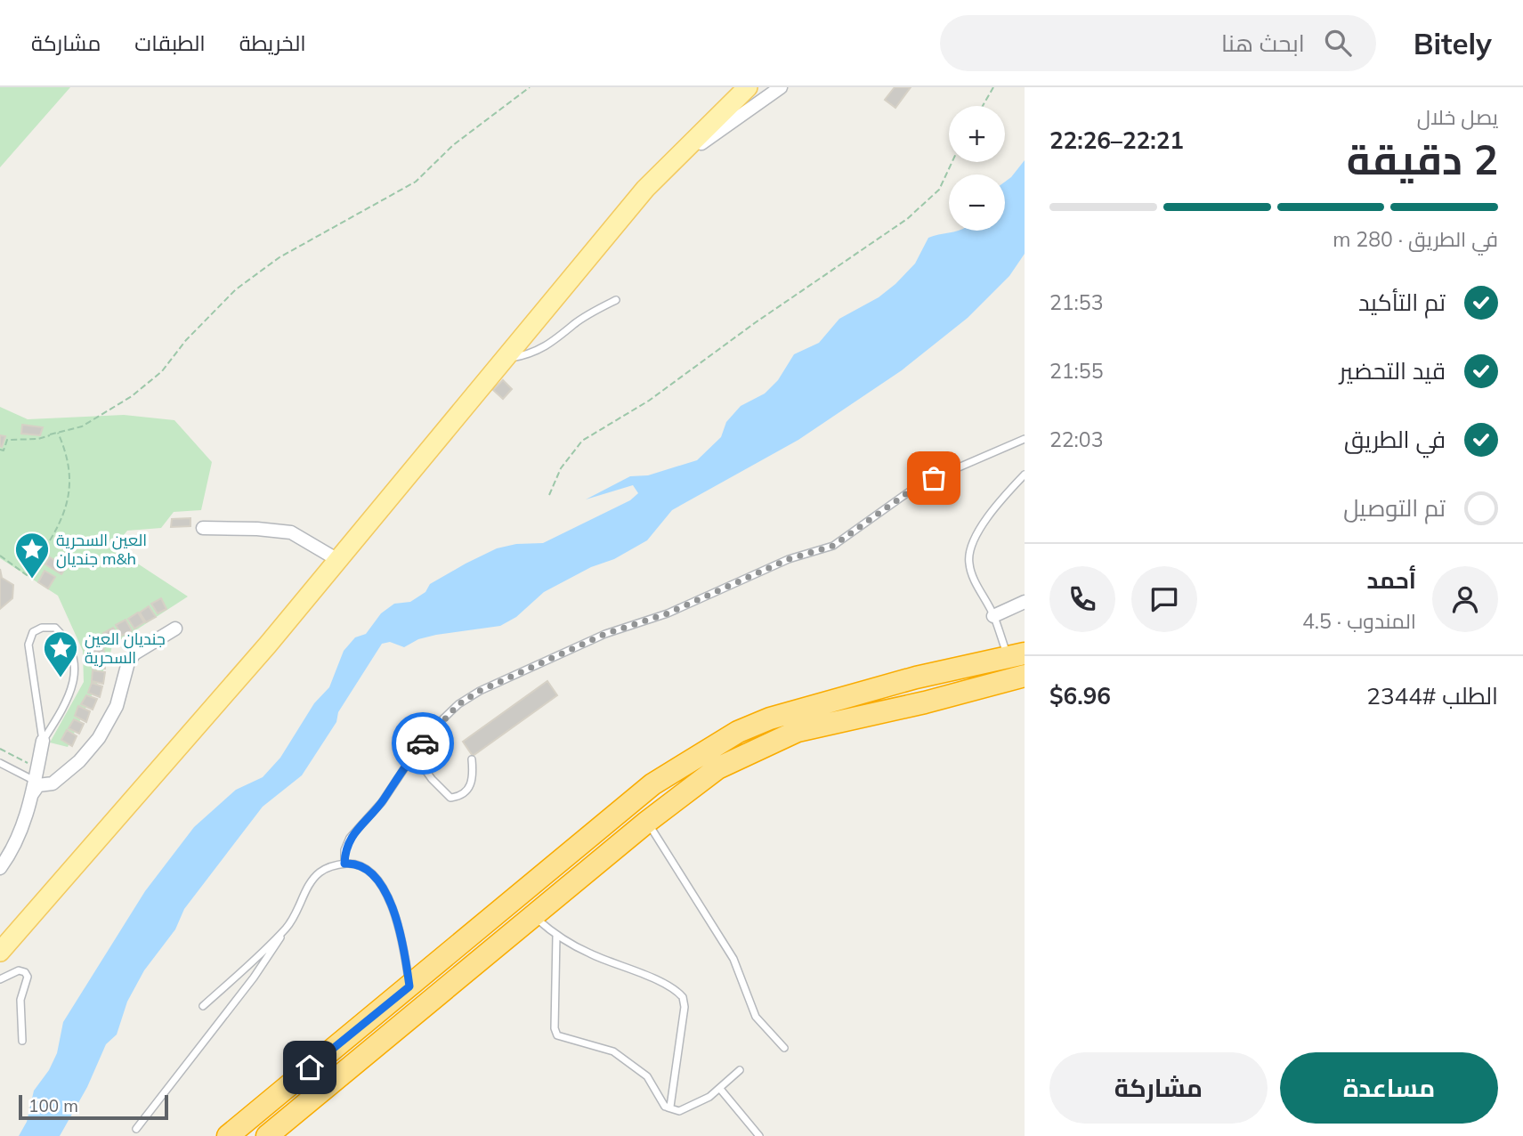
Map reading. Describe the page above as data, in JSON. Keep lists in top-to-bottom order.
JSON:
{
  "places": {
    "place": ["العين السحرية جنديان m&h", "جنديان العين السحرية"]
  },
  "scale_bar": "100 m",
  "page": {
    "header": "Bitely",
    "search": "ابحث هنا",
    "nav": ["الخريطة", "الطبقات", "مشاركة"],
    "heading": ["2 دقيقة", "يصل خلال", "22:21–22:26"],
    "panel": [
      "أحمد",
      "المندوب · 4.5",
      "الطلب #2344",
      "$6.96"
    ],
    "map_buttons": ["+", "−"],
    "bar": "في الطريق · 280 m",
    "list": [
      ["تم التأكيد", "21:53"],
      ["قيد التحضير", "21:55"],
      ["في الطريق", "22:03"],
      "تم التوصيل"
    ],
    "buttons": ["مساعدة", "مشاركة"],
    "scale": "100 m"
  }
}
